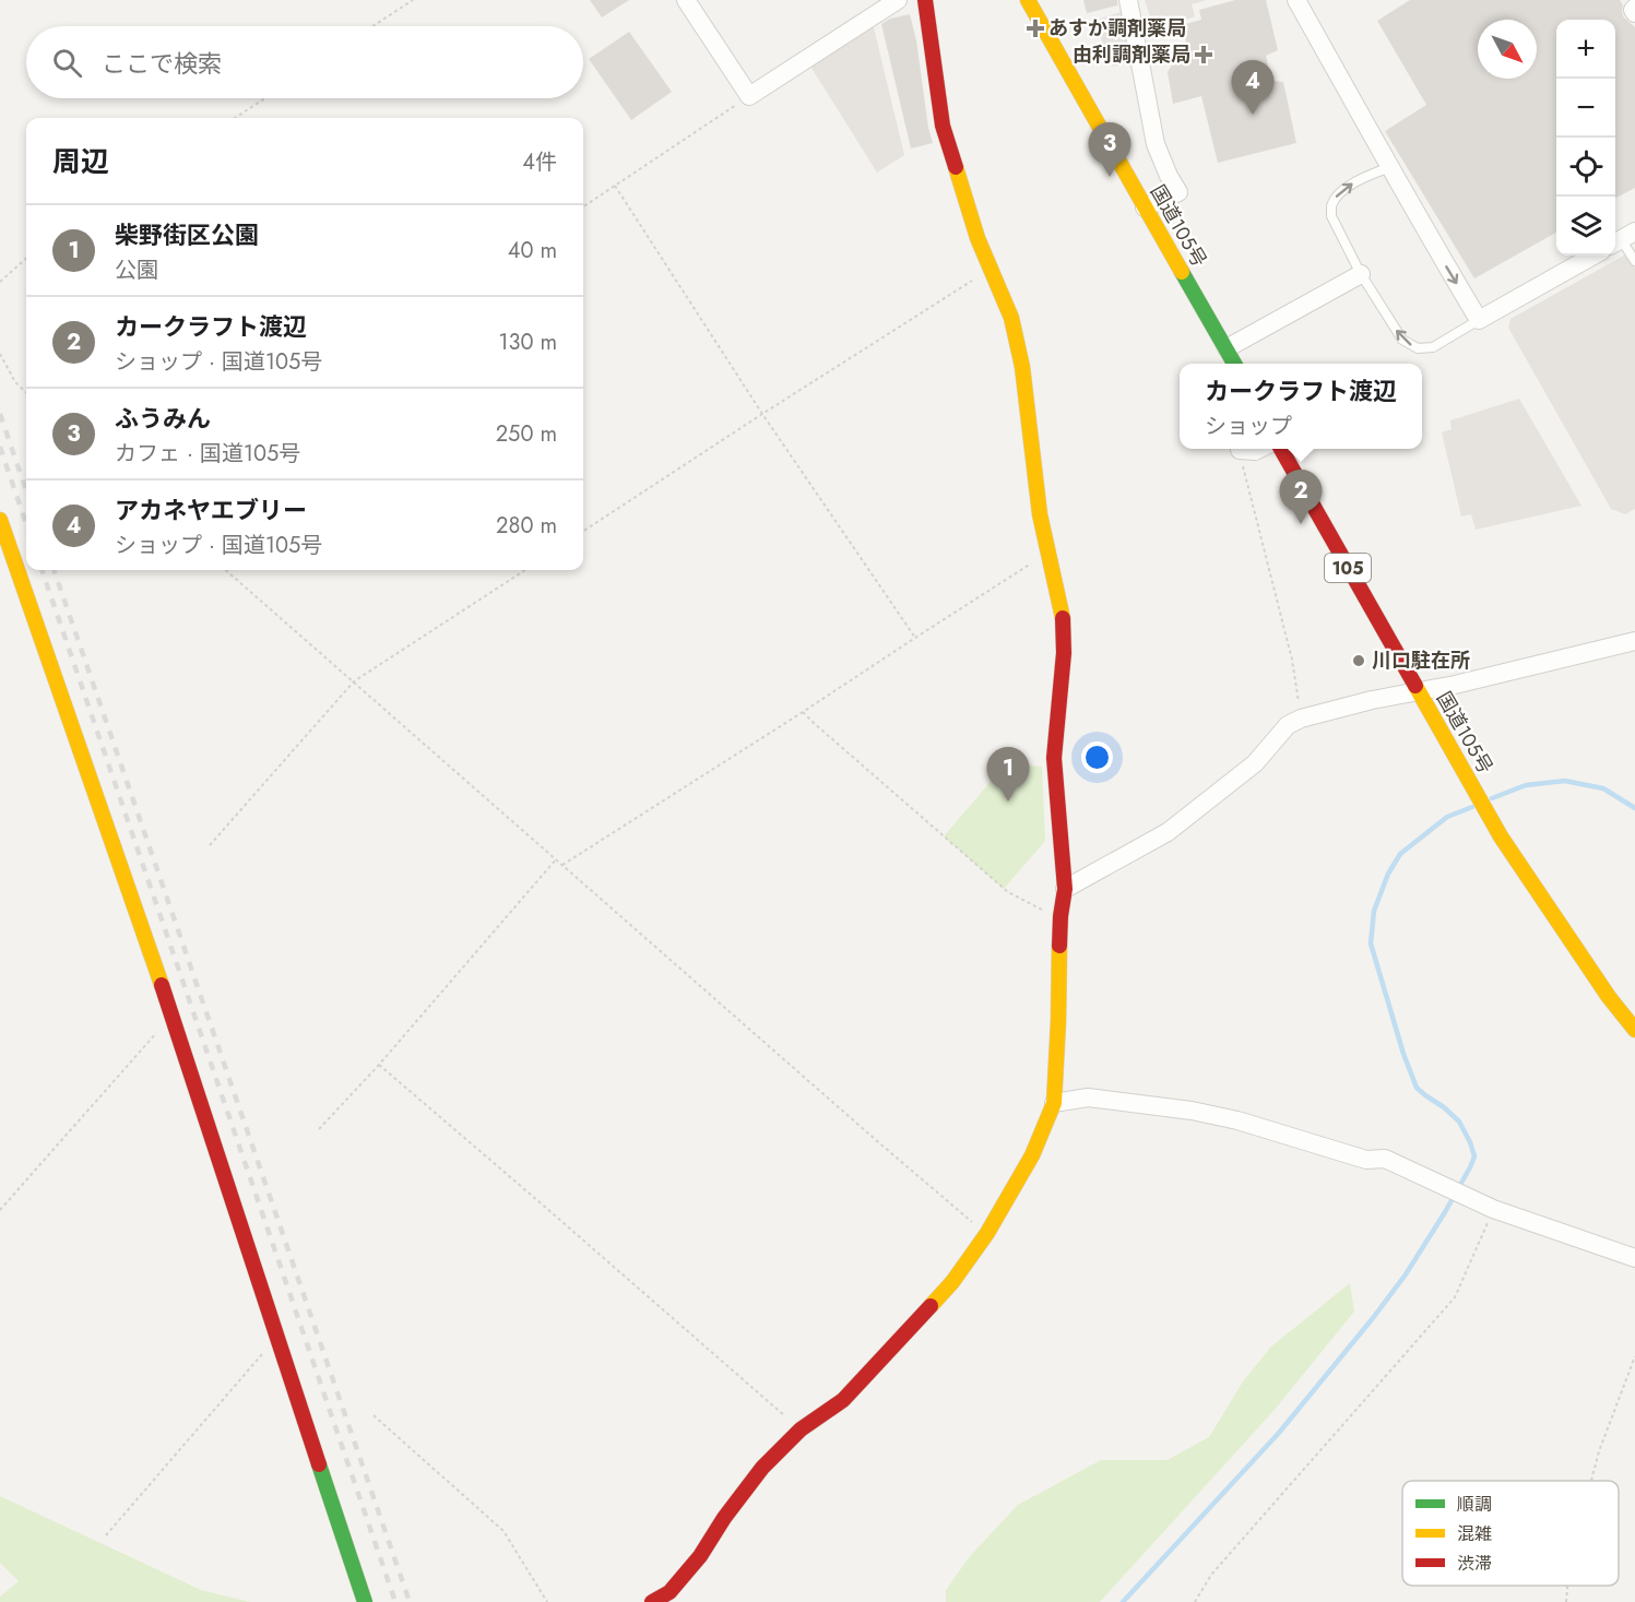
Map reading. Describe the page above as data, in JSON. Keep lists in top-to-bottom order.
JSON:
{
  "streets": {
    "main road": ["国道105号", "105"]
  },
  "places": {
    "health": ["あすか調剤薬局", "由利調剤薬局"],
    "other": ["川口駐在所"]
  },
  "legend": ["順調", "混雑", "渋滞"],
  "north": "bottom right",
  "page": {
    "map_buttons": ["+", "−"],
    "search": "ここで検索",
    "pins": [
      "4",
      "3",
      "2",
      "1"
    ],
    "heading": ["周辺", "4件"],
    "list": [
      {
        "mark": "1",
        "name": "柴野街区公園",
        "note": "公園",
        "value": "40 m"
      },
      {
        "mark": "2",
        "name": "カークラフト渡辺",
        "note": "ショップ · 国道105号",
        "value": "130 m"
      },
      {
        "mark": "3",
        "name": "ふうみん",
        "note": "カフェ · 国道105号",
        "value": "250 m"
      },
      {
        "mark": "4",
        "name": "アカネヤエブリー",
        "note": "ショップ · 国道105号",
        "value": "280 m"
      }
    ],
    "popup": ["カークラフト渡辺", "ショップ"]
  }
}
